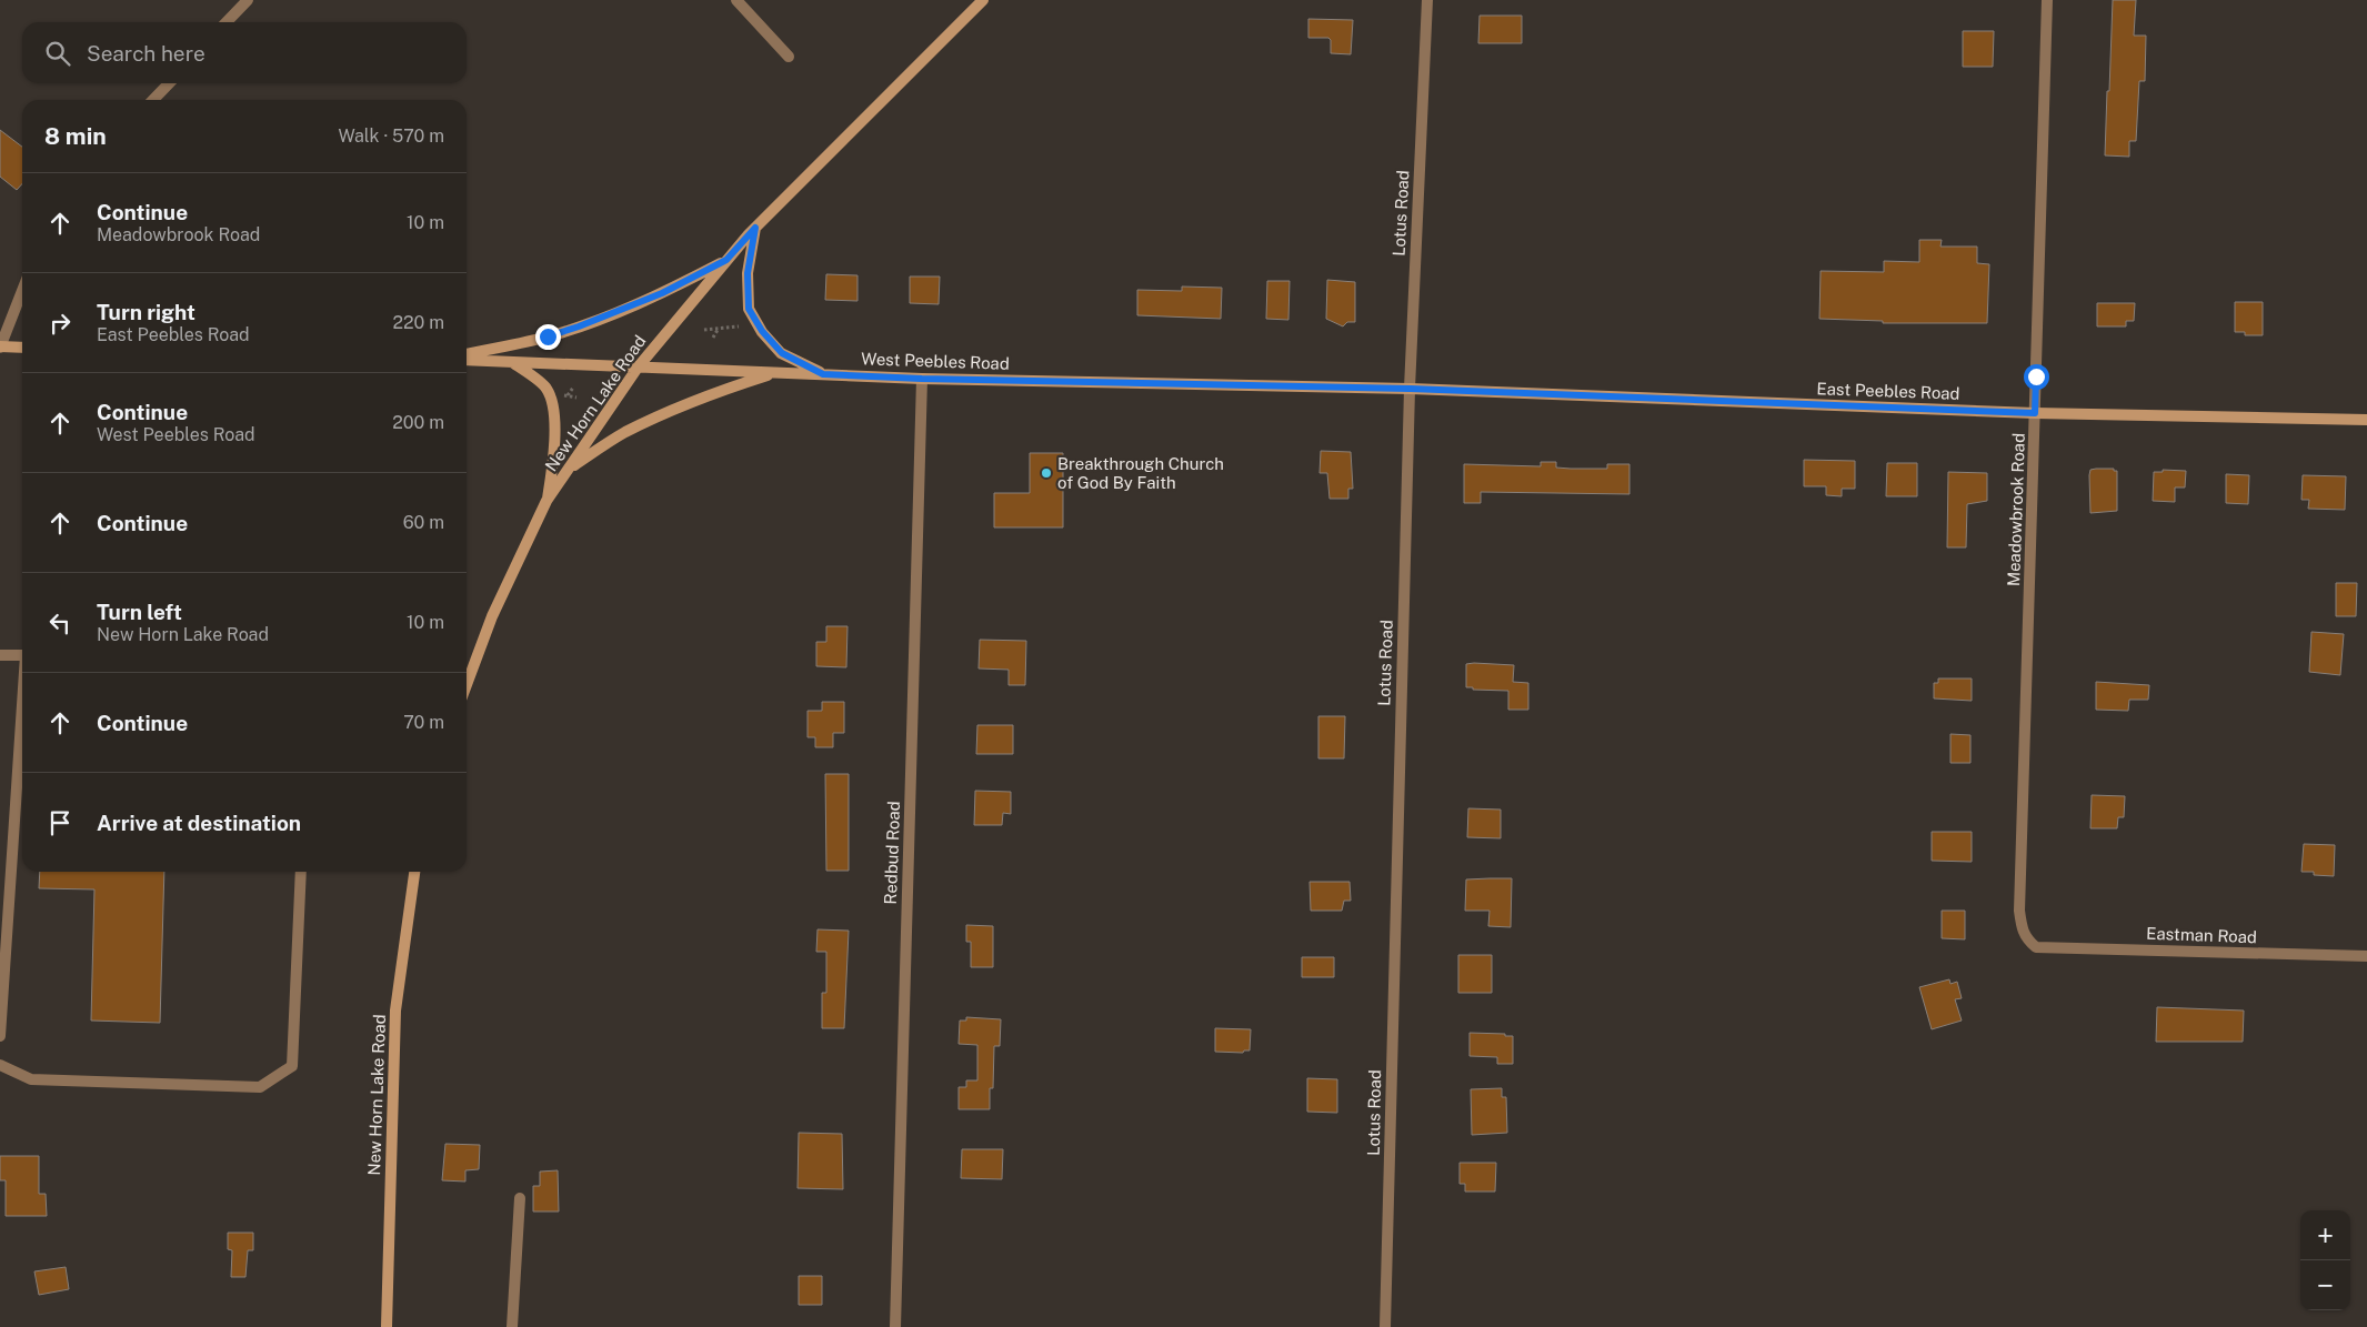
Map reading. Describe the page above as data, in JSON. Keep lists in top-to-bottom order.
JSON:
{
  "streets": {
    "main road": ["West Peebles Road", "East Peebles Road", "New Horn Lake Road"],
    "street": [
      "Lotus Road",
      "Meadowbrook Road",
      "Redbud Road",
      "Eastman Road"
    ]
  },
  "crossings": [
    ["Lotus Road", "West Peebles Road"],
    ["Lotus Road", "East Peebles Road"],
    ["West Peebles Road", "East Peebles Road"],
    ["West Peebles Road", "New Horn Lake Road"],
    ["West Peebles Road", "Redbud Road"],
    ["East Peebles Road", "Meadowbrook Road"],
    ["Meadowbrook Road", "Eastman Road"]
  ],
  "places": ["Breakthrough Church of God By Faith"],
  "page": {
    "search": "Search here",
    "heading": ["8 min", "Walk · 570 m"],
    "list": [
      ["Continue", "Meadowbrook Road", "10 m"],
      ["Turn right", "East Peebles Road", "220 m"],
      ["Continue", "West Peebles Road", "200 m"],
      ["Continue", "60 m"],
      ["Turn left", "New Horn Lake Road", "10 m"],
      ["Continue", "70 m"],
      "Arrive at destination"
    ],
    "map_buttons": ["+", "−"]
  }
}
